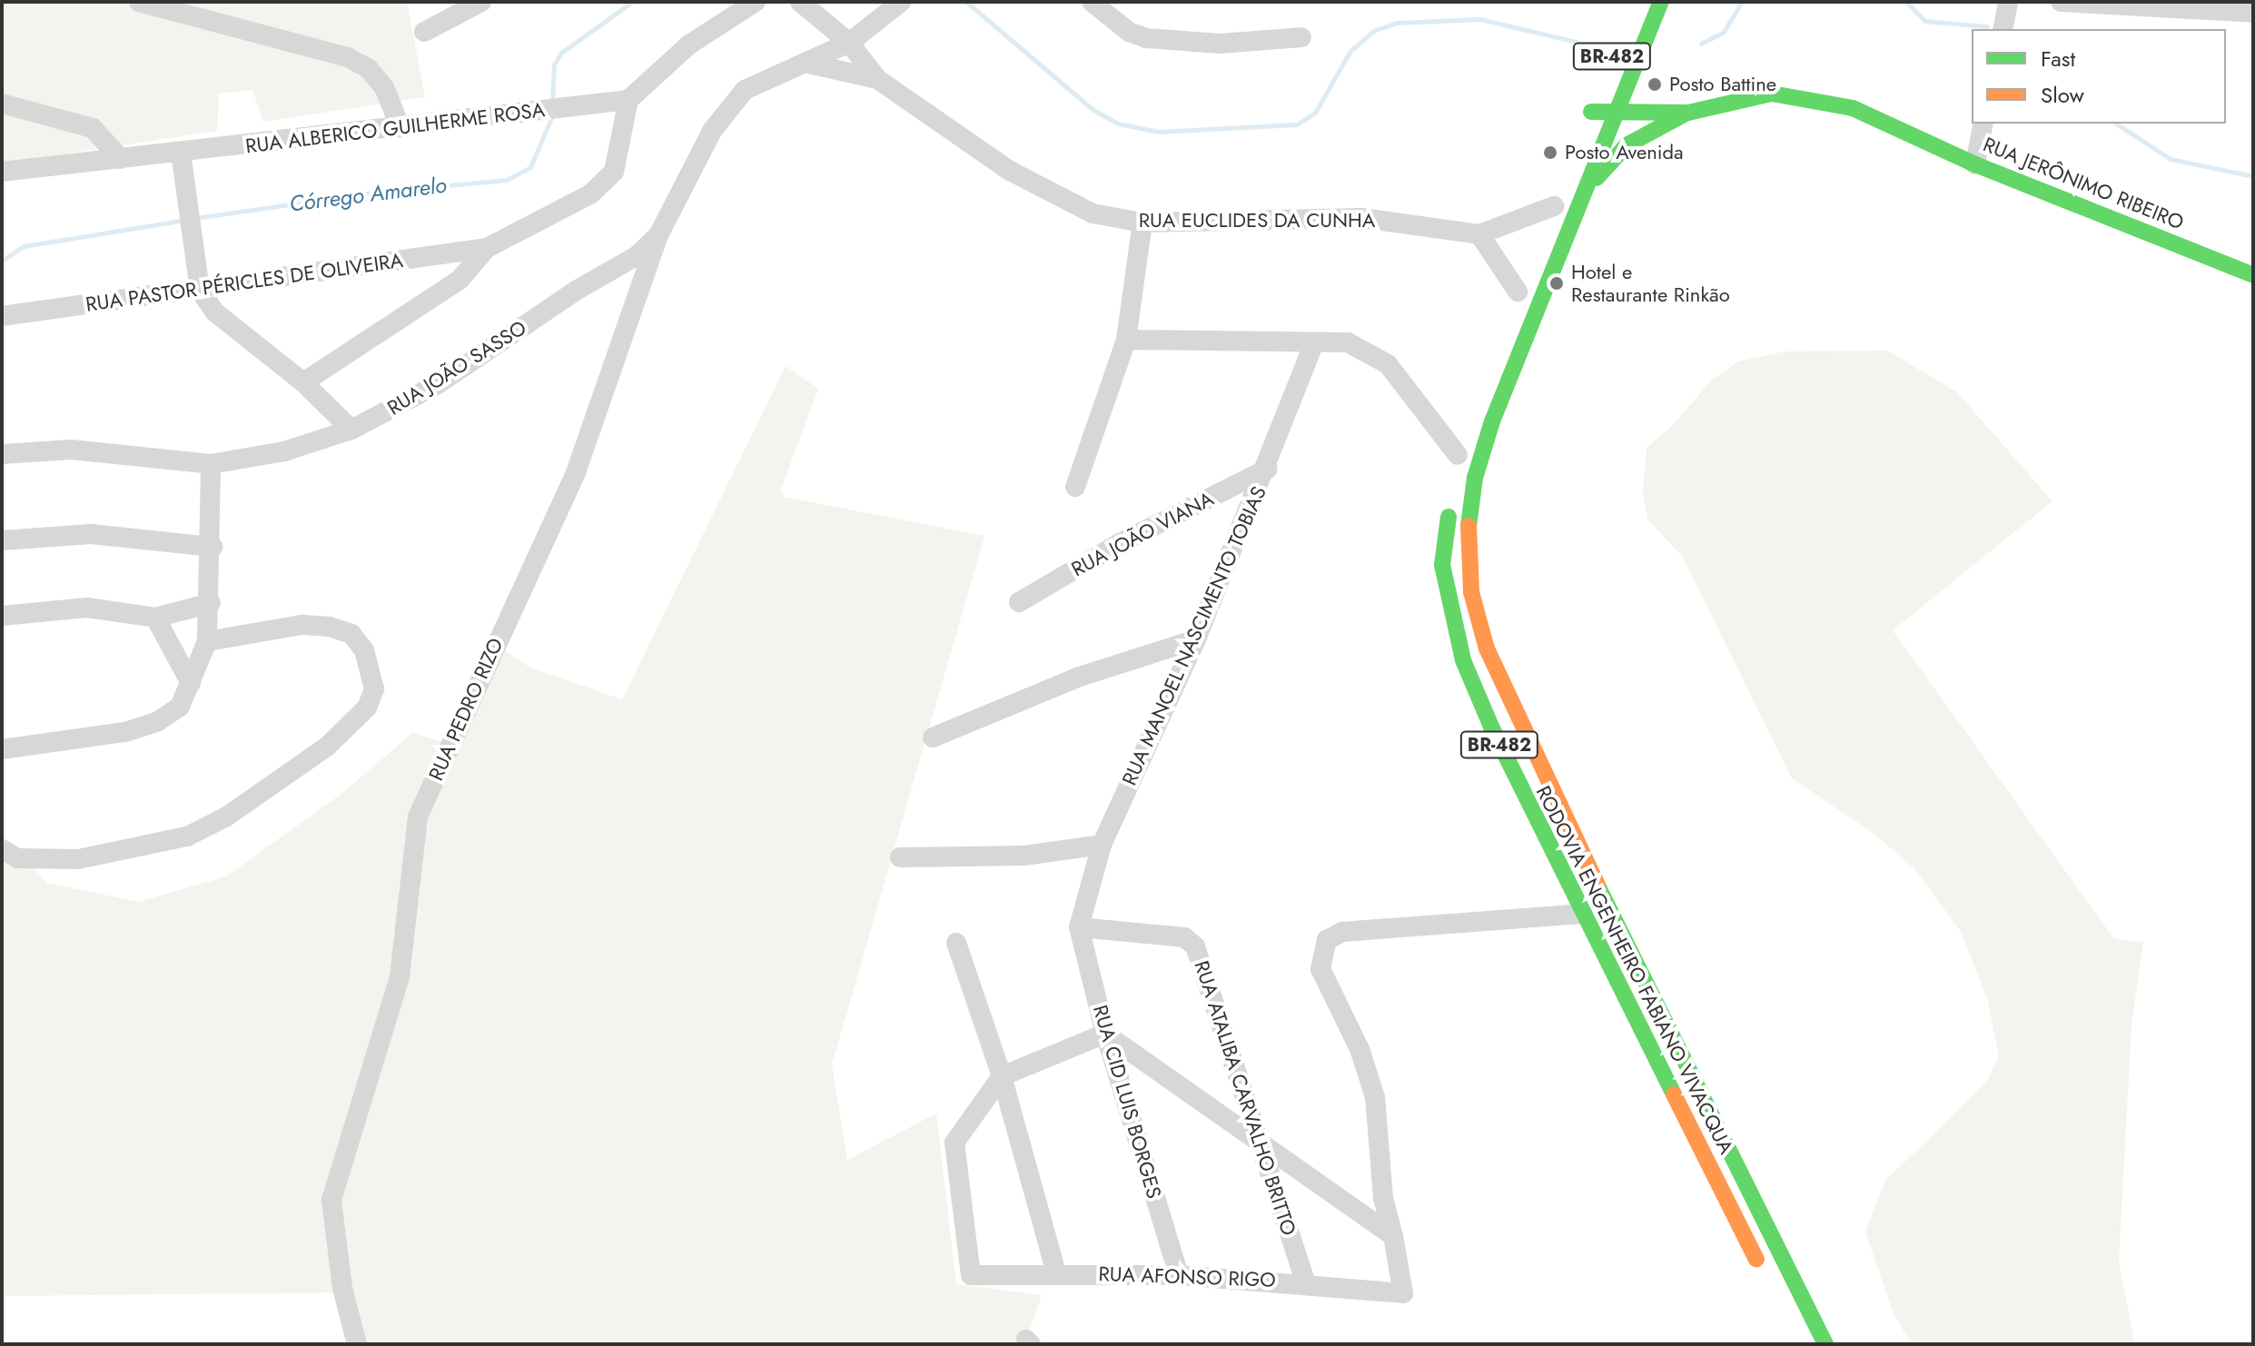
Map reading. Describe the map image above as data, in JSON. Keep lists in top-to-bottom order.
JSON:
{
  "streets": {
    "main road": ["BR-482", "RUA JERÔNIMO RIBEIRO", "RODOVIA ENGENHEIRO FABIANO VIVACQUA"],
    "street": [
      "RUA ALBERICO GUILHERME ROSA",
      "RUA EUCLIDES DA CUNHA",
      "RUA PASTOR PÉRICLES DE OLIVEIRA",
      "RUA JOÃO SASSO",
      "RUA JOÃO VIANA",
      "RUA MANOEL NASCIMENTO TOBIAS",
      "RUA PEDRO RIZO",
      "RUA ATALIBA CARVALHO BRITTO",
      "RUA CID LUIS BORGES",
      "RUA AFONSO RIGO"
    ]
  },
  "crossings": [
    ["BR-482", "RODOVIA ENGENHEIRO FABIANO VIVACQUA"],
    ["RUA EUCLIDES DA CUNHA", "RUA JOÃO SASSO"],
    ["RUA JOÃO SASSO", "RUA PEDRO RIZO"],
    ["RUA JOÃO VIANA", "RUA MANOEL NASCIMENTO TOBIAS"],
    ["RUA MANOEL NASCIMENTO TOBIAS", "RUA ATALIBA CARVALHO BRITTO"],
    ["RUA MANOEL NASCIMENTO TOBIAS", "RUA CID LUIS BORGES"],
    ["RUA ATALIBA CARVALHO BRITTO", "RUA CID LUIS BORGES"],
    ["RUA ATALIBA CARVALHO BRITTO", "RUA AFONSO RIGO"],
    ["RUA CID LUIS BORGES", "RUA AFONSO RIGO"]
  ],
  "water": ["Córrego Amarelo"],
  "places": ["Posto Battine", "Posto Avenida", "Hotel e Restaurante Rinkão"],
  "legend": ["Fast", "Slow"]
}
